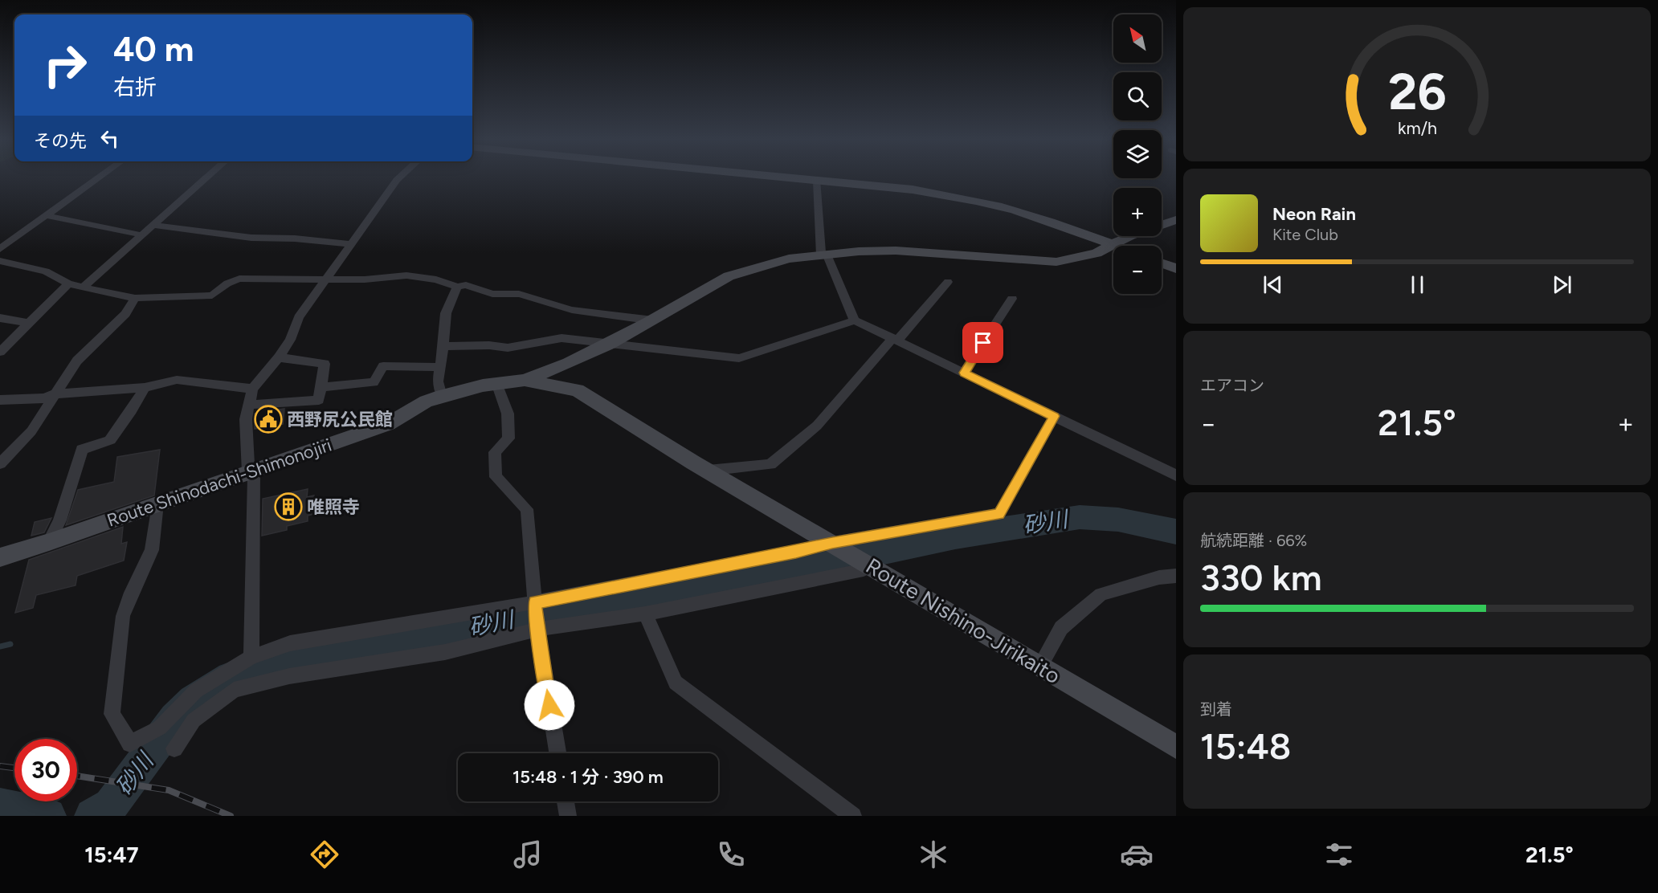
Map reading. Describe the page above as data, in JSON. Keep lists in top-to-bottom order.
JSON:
{
  "streets": {
    "main road": ["Route Shinodachi-Shimonojiri", "Route Nishino-Jirikaito"]
  },
  "crossings": [
    ["Route Shinodachi-Shimonojiri", "Route Nishino-Jirikaito"]
  ],
  "water": ["砂川"],
  "places": {
    "public building": ["西野尻公民館"],
    "building": ["唯照寺"]
  },
  "north": "top left",
  "page": {
    "map_buttons": ["+", "−"],
    "turn": ["40 m", "右折"],
    "then": "その先",
    "song": ["Neon Rain", "Kite Club"],
    "tile": [
      "エアコン",
      ["航続距離 · 66%", "330 km"],
      ["到着", "15:48"]
    ],
    "heat": ["−", "21.5°", "+"],
    "limit": "30",
    "trip": "15:48 · 1 分 · 390 m",
    "tabs": ["15:47", "21.5°"],
    "gauge": ["26", "km/h"]
  }
}
